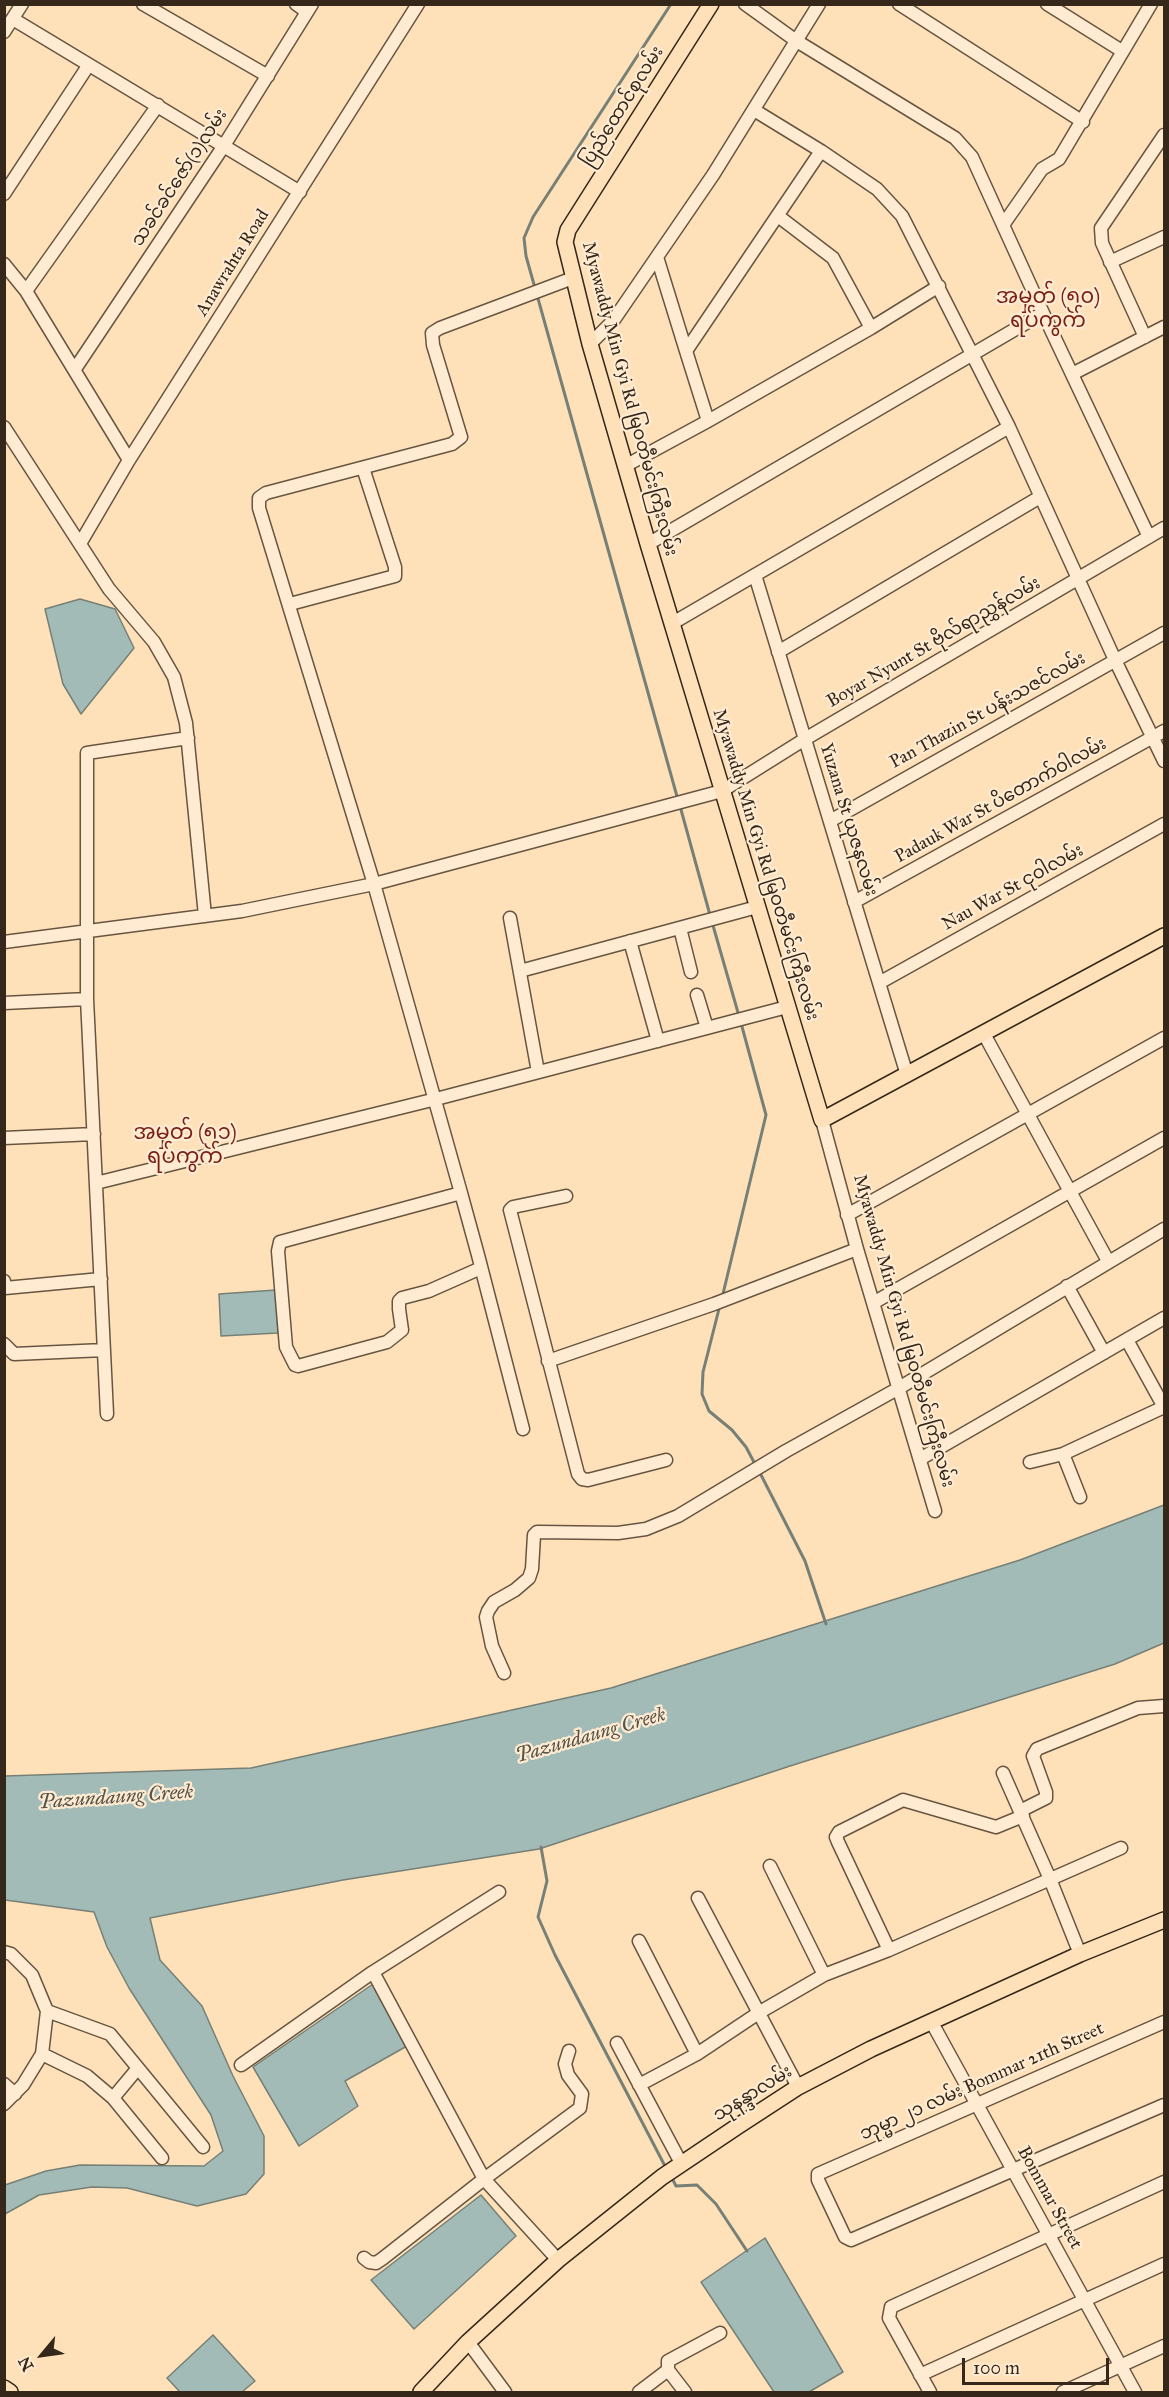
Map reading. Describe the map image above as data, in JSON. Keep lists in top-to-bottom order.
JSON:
{
  "streets": {
    "main road": ["ပြည်ထောင်စုလမ်း", "Myawaddy Min Gyi Rd မြဝတီမင်းကြီးလမ်း", "သုနန္ဒာလမ်း"],
    "street": [
      "သခင်ခင်ဇော်(၁)လမ်း",
      "Anawrahta Road",
      "Boyar Nyunt St ဗိုလ်ရာညွှန်လမ်း",
      "Pan Thazin St ပန်းသဇင်လမ်း",
      "Padauk War St ပိတောက်ဝါလမ်း",
      "Yuzana St ယုဇနလမ်း",
      "Nau War St ငုဝါလမ်း",
      "ဘုမ္မာ ၂၁ လမ်း Bommar 21th Street",
      "Bommar Street"
    ]
  },
  "crossings": [
    ["ပြည်ထောင်စုလမ်း", "Myawaddy Min Gyi Rd မြဝတီမင်းကြီးလမ်း"],
    ["Myawaddy Min Gyi Rd မြဝတီမင်းကြီးလမ်း", "Boyar Nyunt St ဗိုလ်ရာညွှန်လမ်း"],
    ["Boyar Nyunt St ဗိုလ်ရာညွှန်လမ်း", "Yuzana St ယုဇနလမ်း"],
    ["Pan Thazin St ပန်းသဇင်လမ်း", "Yuzana St ယုဇနလမ်း"],
    ["Padauk War St ပိတောက်ဝါလမ်း", "Yuzana St ယုဇနလမ်း"],
    ["Yuzana St ယုဇနလမ်း", "Nau War St ငုဝါလမ်း"],
    ["ဘုမ္မာ ၂၁ လမ်း Bommar 21th Street", "Bommar Street"],
    ["သုနန္ဒာလမ်း", "Bommar Street"]
  ],
  "districts": ["အမှတ် (၅၀) ရပ်ကွက်", "အမှတ် (၅၁) ရပ်ကွက်"],
  "water": ["Pazundaung Creek"],
  "scale_bar": "100 m",
  "north": "bottom left"
}
